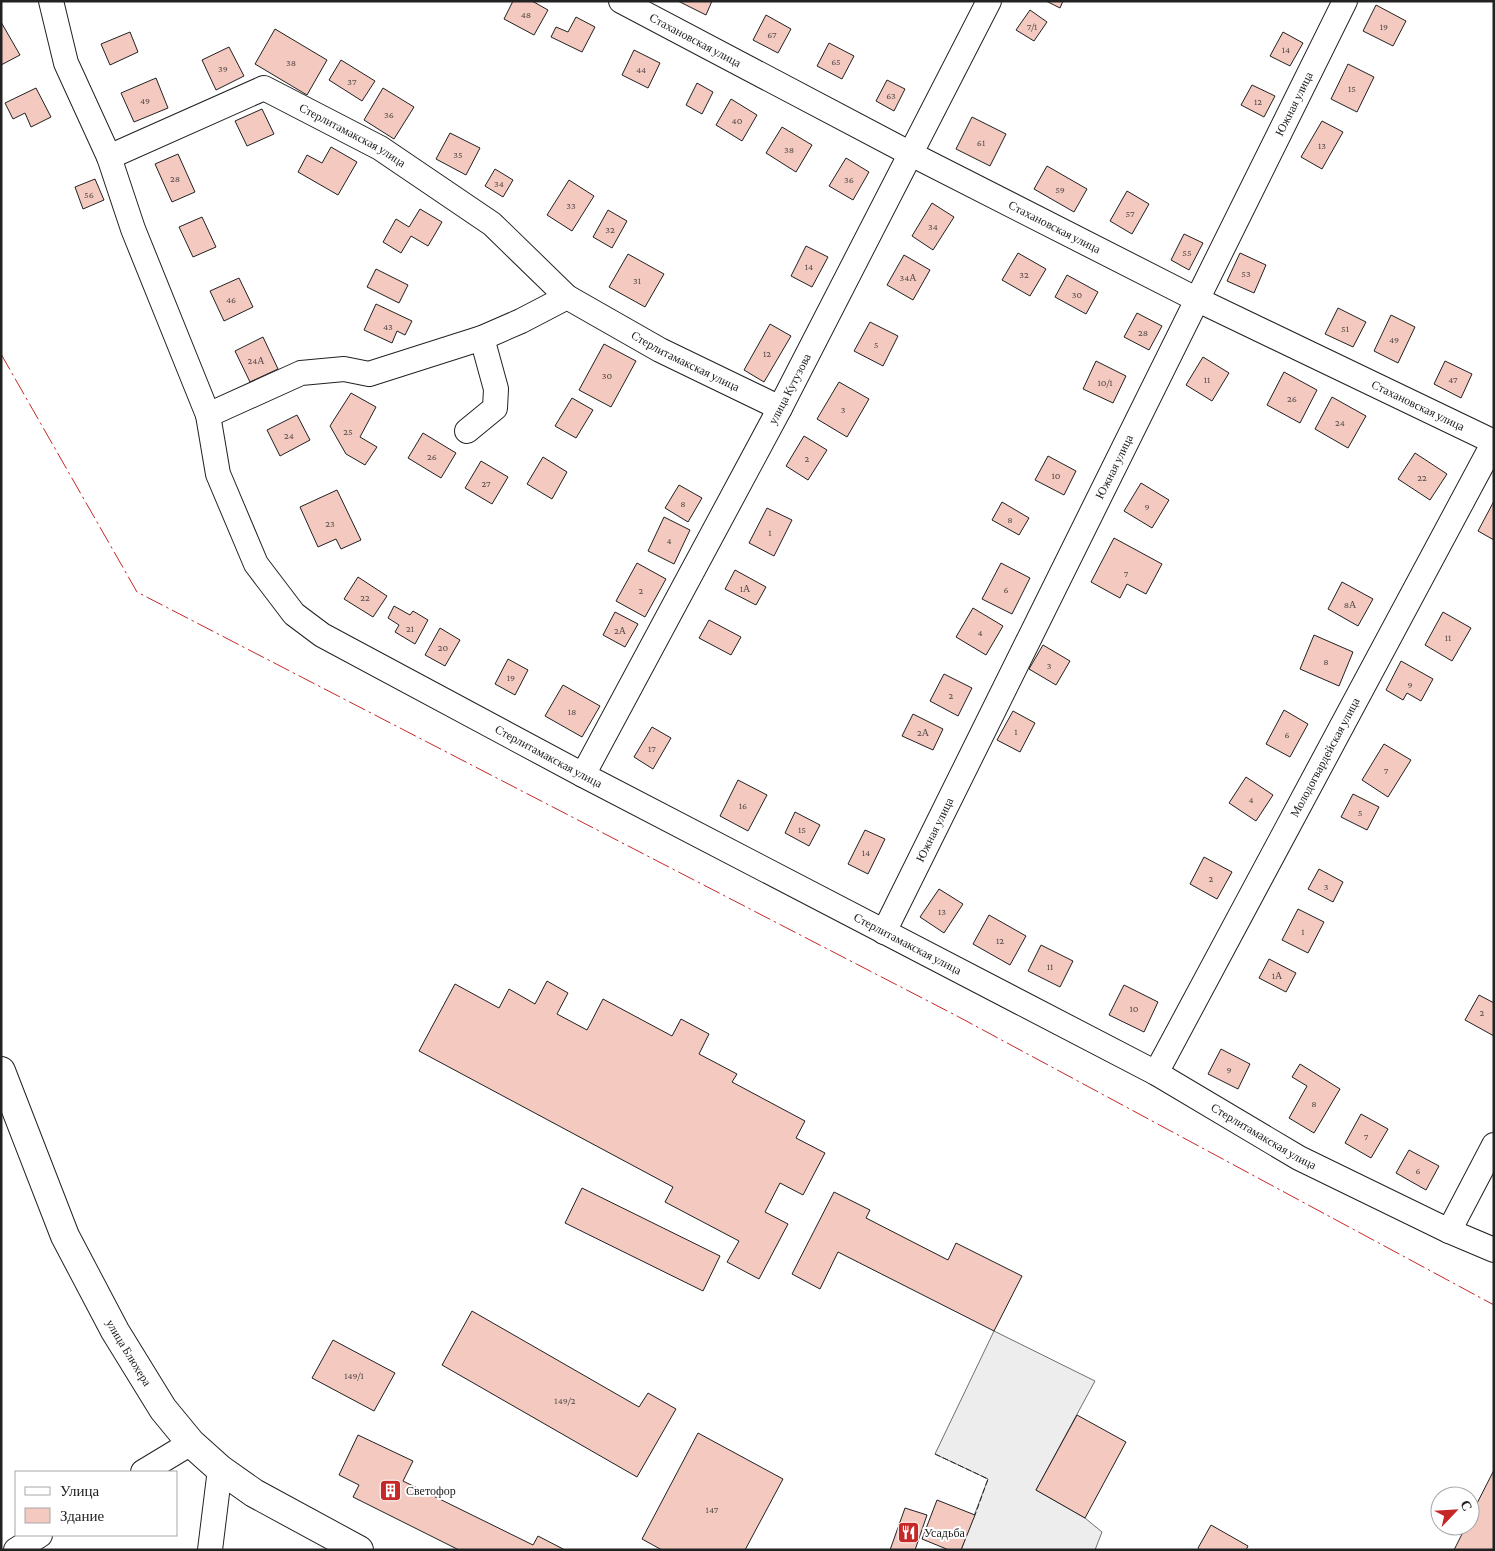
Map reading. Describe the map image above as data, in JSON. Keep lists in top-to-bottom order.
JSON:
{
  "streets": {
    "main road": ["улица Блюхера"],
    "street": [
      "Стахановская улица",
      "Южная улица",
      "Стерлитамакская улица",
      "улица Кутузова",
      "Молодогвардейская улица"
    ]
  },
  "crossings": [
    ["Стахановская улица", "Южная улица"],
    ["Стахановская улица", "улица Кутузова"],
    ["Стахановская улица", "Молодогвардейская улица"],
    ["Южная улица", "Стерлитамакская улица"],
    ["Стерлитамакская улица", "улица Кутузова"],
    ["Стерлитамакская улица", "Молодогвардейская улица"]
  ],
  "places": {
    "building": ["Светофор"],
    "restaurant": ["Усадьба"]
  },
  "house_numbers": [
    "48",
    "7/1",
    "19",
    "67",
    "14",
    "65",
    "38",
    "39",
    "44",
    "37",
    "15",
    "63",
    "49",
    "12",
    "36",
    "40",
    "61",
    "13",
    "38",
    "35",
    "28",
    "36",
    "34",
    "59",
    "56",
    "33",
    "57",
    "34",
    "32",
    "55",
    "14",
    "53",
    "32",
    "34А",
    "31",
    "30",
    "46",
    "43",
    "51",
    "28",
    "49",
    "5",
    "12",
    "24А",
    "30",
    "11",
    "47",
    "10/1",
    "26",
    "3",
    "24",
    "25",
    "24",
    "26",
    "2",
    "10",
    "22",
    "27",
    "8",
    "9",
    "8",
    "23",
    "1",
    "4",
    "7",
    "1А",
    "6",
    "2",
    "22",
    "8А",
    "21",
    "2А",
    "4",
    "11",
    "20",
    "8",
    "3",
    "19",
    "9",
    "2",
    "18",
    "1",
    "2А",
    "6",
    "17",
    "7",
    "4",
    "16",
    "5",
    "15",
    "14",
    "2",
    "3",
    "13",
    "1",
    "12",
    "11",
    "1А",
    "10",
    "2",
    "9",
    "8",
    "7",
    "6",
    "149/1",
    "149/2",
    "147"
  ],
  "legend": ["Улица", "Здание"],
  "north": "top right"
}
